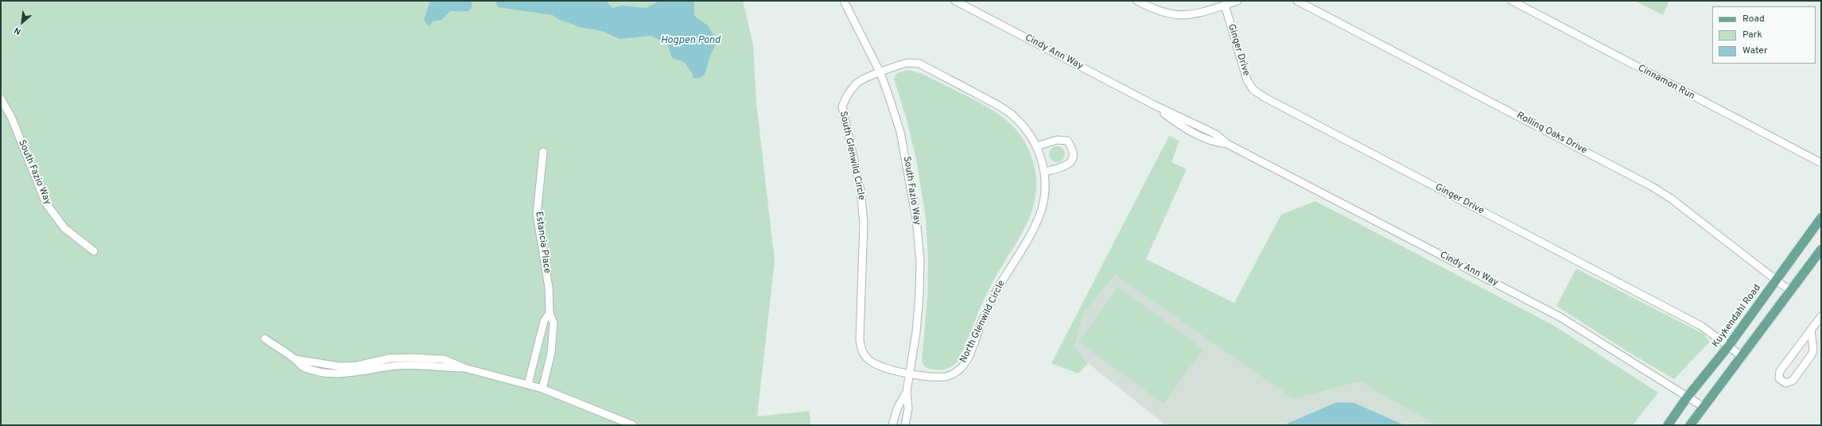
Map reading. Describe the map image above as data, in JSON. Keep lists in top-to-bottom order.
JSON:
{
  "streets": {
    "main road": ["Kuykendahl Road"],
    "street": [
      "Ginger Drive",
      "Cindy Ann Way",
      "Cinnamon Run",
      "Rolling Oaks Drive",
      "South Glenwild Circle",
      "South Fazio Way",
      "Estancia Place",
      "North Glenwild Circle"
    ]
  },
  "crossings": [
    ["Ginger Drive", "Kuykendahl Road"],
    ["Cindy Ann Way", "Kuykendahl Road"],
    ["Rolling Oaks Drive", "Kuykendahl Road"],
    ["South Glenwild Circle", "South Fazio Way"],
    ["South Glenwild Circle", "North Glenwild Circle"],
    ["South Fazio Way", "North Glenwild Circle"]
  ],
  "water": ["Hogpen Pond"],
  "legend": ["Road", "Park", "Water"],
  "north": "bottom left"
}
